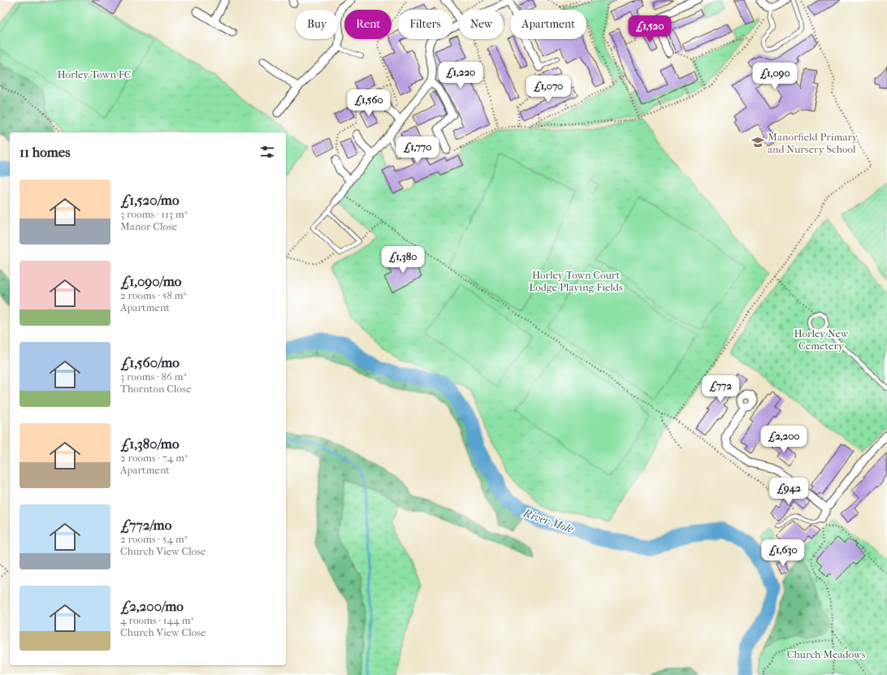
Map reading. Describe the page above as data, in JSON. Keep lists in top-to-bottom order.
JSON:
{
  "water": ["River Mole"],
  "parks": [
    "Horley Town FC",
    "Horley Town Court Lodge Playing Fields",
    "Horley New Cemetery",
    "Church Meadows"
  ],
  "places": {
    "school or university": ["Manorfield Primary and Nursery School"]
  },
  "page": {
    "chip": [
      "Buy",
      "Rent",
      "Filters",
      "New",
      "Apartment"
    ],
    "price": [
      "£1,520",
      "£1,220",
      "£1,090",
      "£1,070",
      "£1,560",
      "£1,770",
      "£1,380",
      "£772",
      "£2,200",
      "£942",
      "£1,630"
    ],
    "heading": "11 homes",
    "list": [
      {
        "name": "£1,520/mo",
        "note": "3 rooms · 113 m² · Manor Close"
      },
      {
        "name": "£1,090/mo",
        "note": "2 rooms · 58 m² · Apartment"
      },
      {
        "name": "£1,560/mo",
        "note": "3 rooms · 86 m² · Thornton Close"
      },
      {
        "name": "£1,380/mo",
        "note": "2 rooms · 74 m² · Apartment"
      },
      {
        "name": "£772/mo",
        "note": "2 rooms · 54 m² · Church View Close"
      },
      {
        "name": "£2,200/mo",
        "note": "4 rooms · 144 m² · Church View Close"
      }
    ]
  }
}
